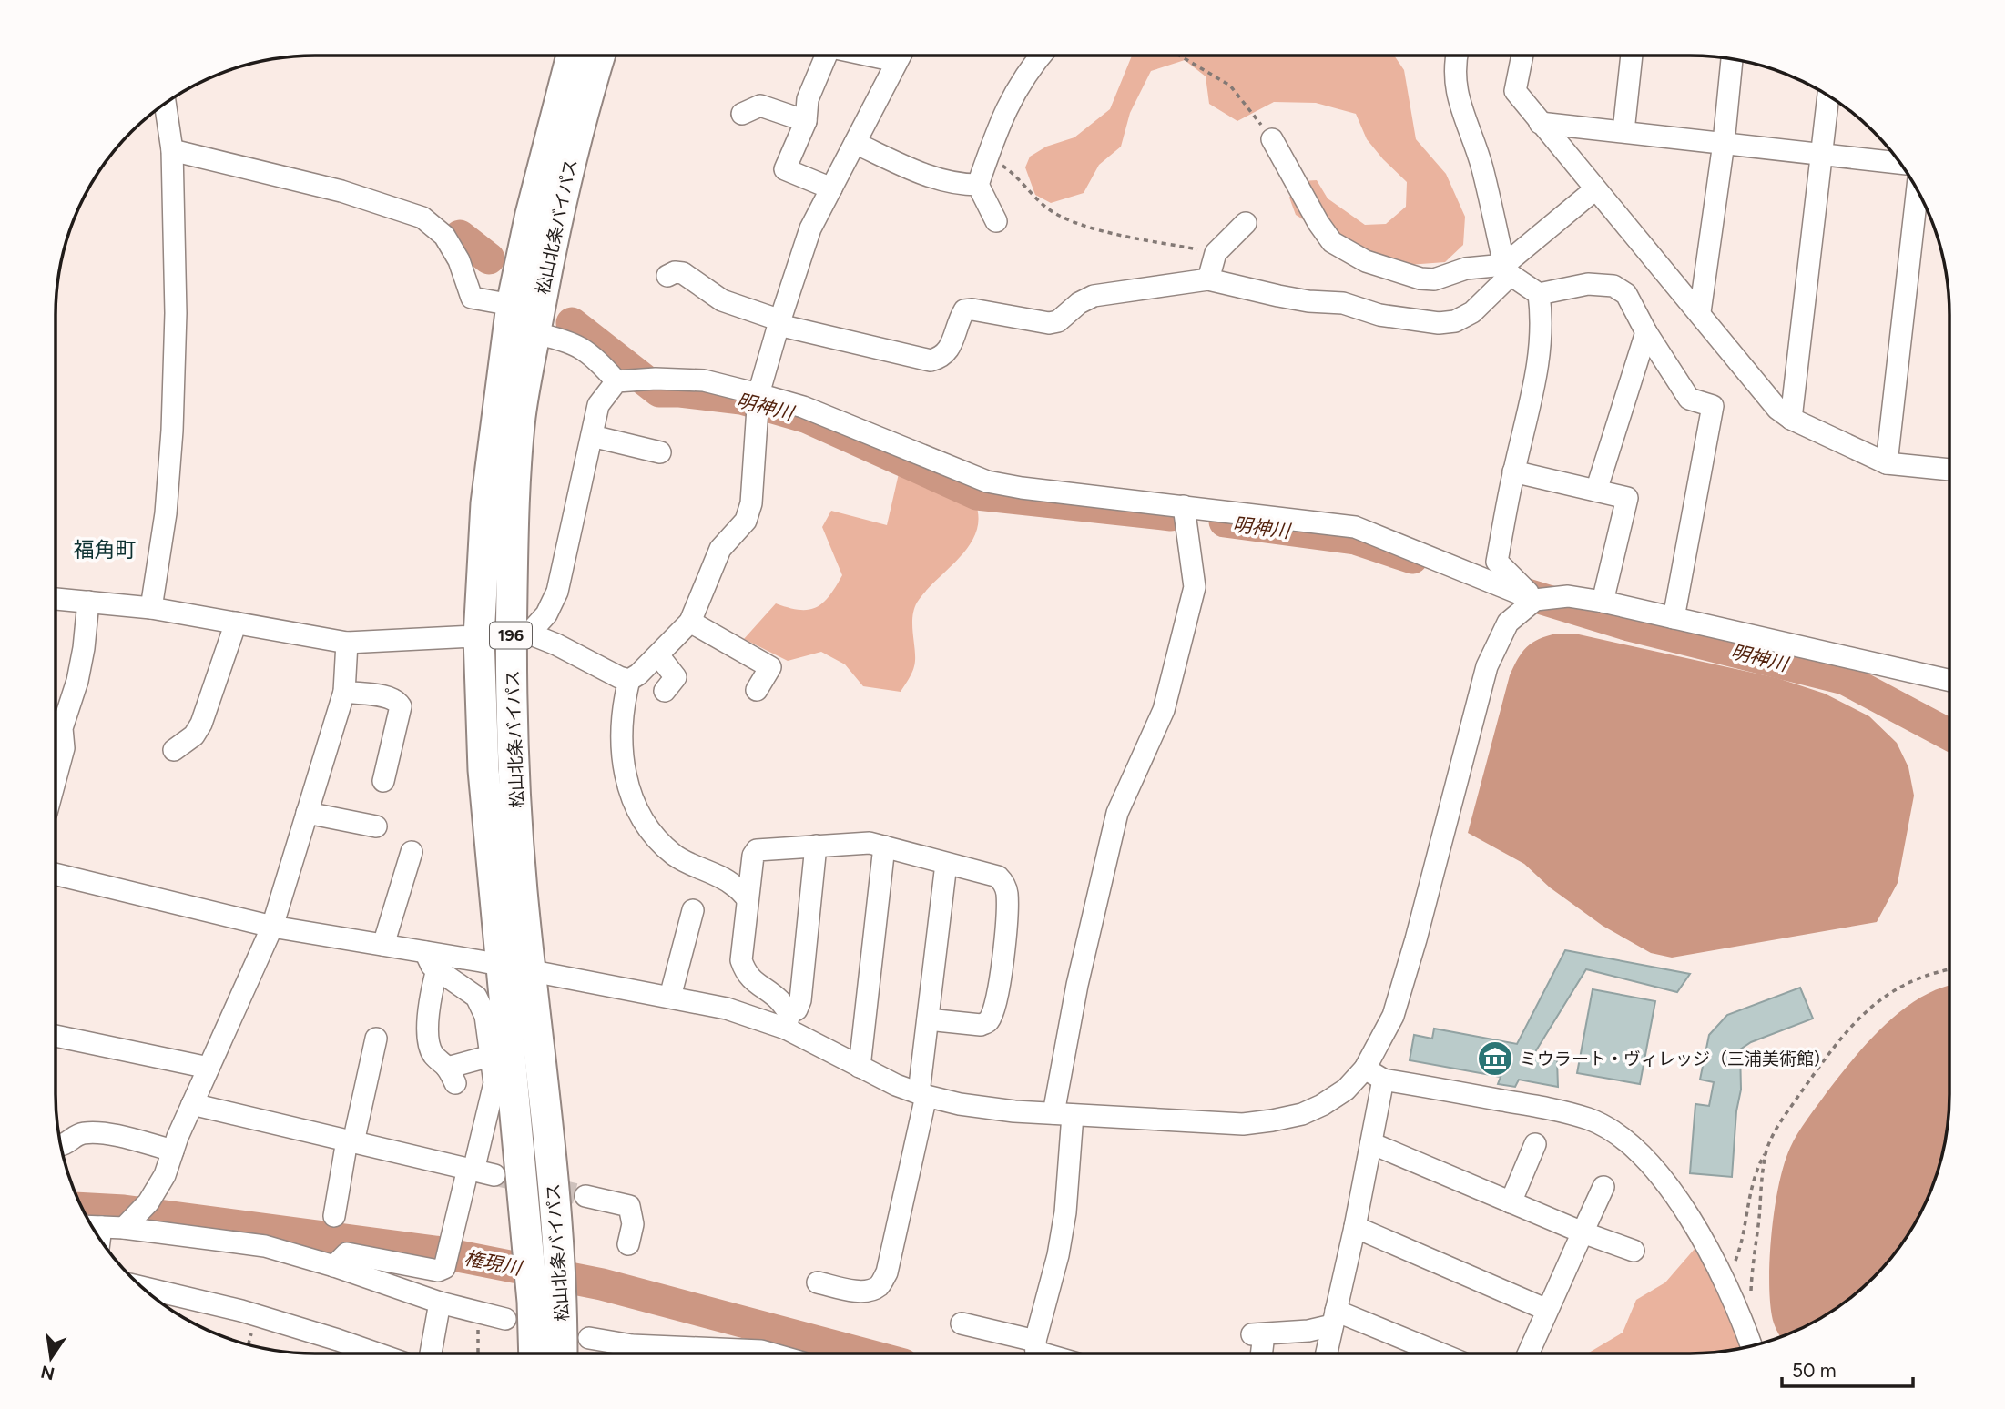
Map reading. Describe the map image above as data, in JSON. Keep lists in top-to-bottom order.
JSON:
{
  "streets": {
    "highway": ["松山北条バイパス", "196"]
  },
  "districts": ["福角町"],
  "water": ["明神川", "権現川"],
  "places": {
    "museum": ["ミウラート・ヴィレッジ（三浦美術館）"]
  },
  "scale_bar": "50 m",
  "north": "bottom"
}
